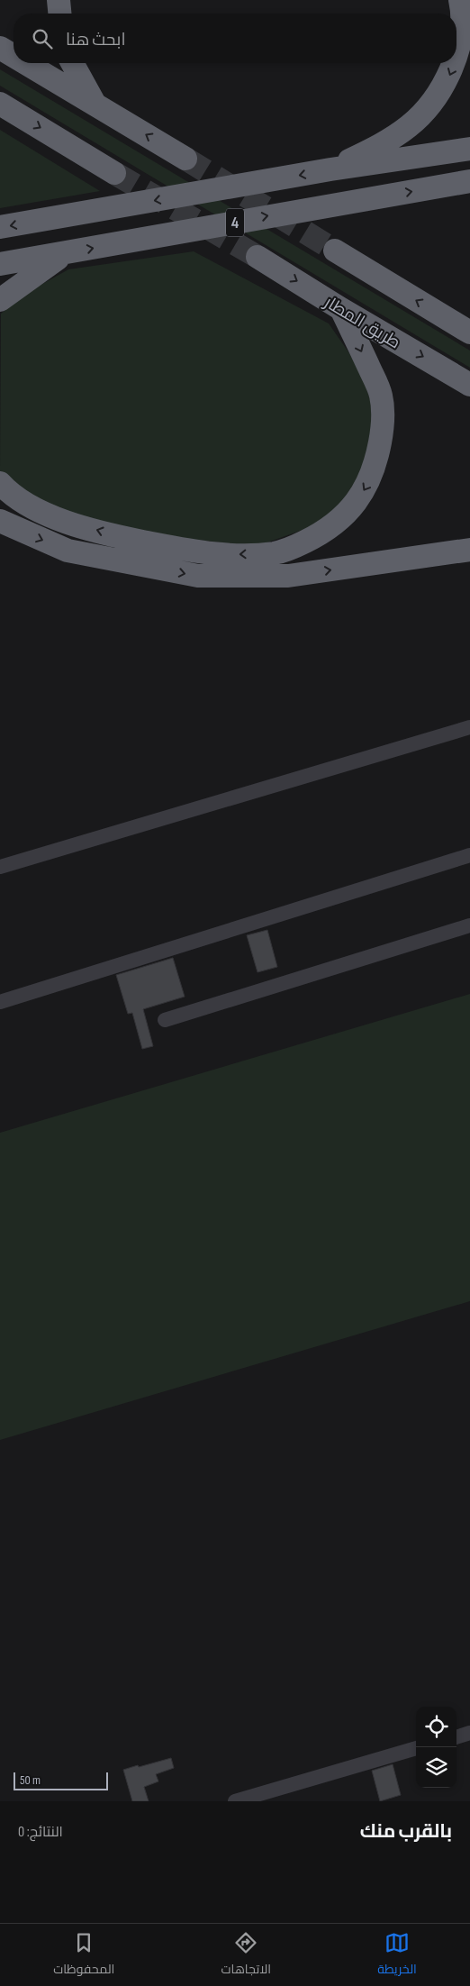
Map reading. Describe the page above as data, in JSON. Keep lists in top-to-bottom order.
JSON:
{
  "streets": {
    "highway": ["4", "طريق المطار"]
  },
  "scale_bar": "50 m",
  "page": {
    "search": "ابحث هنا",
    "scale": "50 m",
    "heading": ["بالقرب منك", "النتائج: 0"],
    "nav": ["الخريطة", "الاتجاهات", "المحفوظات"]
  }
}
